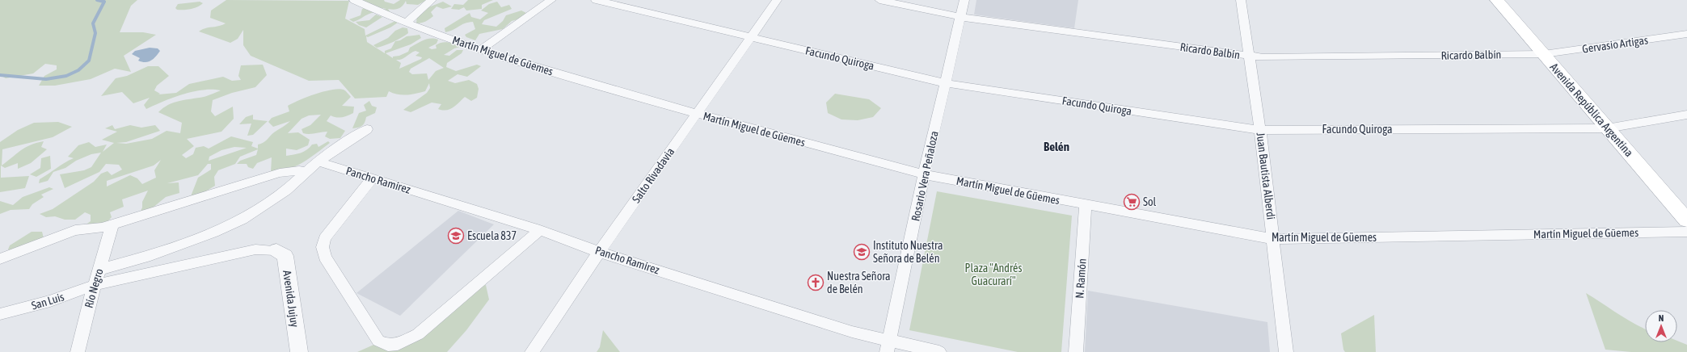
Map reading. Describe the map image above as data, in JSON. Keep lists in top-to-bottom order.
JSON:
{
  "streets": {
    "main road": ["Avenida República Argentina"],
    "street": [
      "Gervasio Artigas",
      "Ricardo Balbín",
      "Martín Miguel de Güemes",
      "Facundo Quiroga",
      "Salto Rivadavia",
      "Rosario Vera Peñaloza",
      "Juan Bautista Alberdi",
      "Pancho Ramírez",
      "N. Ramón",
      "Río Negro",
      "Avenida Jujuy",
      "San Luis"
    ]
  },
  "crossings": [
    ["Gervasio Artigas", "Ricardo Balbín"],
    ["Gervasio Artigas", "Avenida República Argentina"],
    ["Ricardo Balbín", "Avenida República Argentina"],
    ["Ricardo Balbín", "Rosario Vera Peñaloza"],
    ["Ricardo Balbín", "Juan Bautista Alberdi"],
    ["Martín Miguel de Güemes", "Salto Rivadavia"],
    ["Martín Miguel de Güemes", "Rosario Vera Peñaloza"],
    ["Martín Miguel de Güemes", "Juan Bautista Alberdi"],
    ["Martín Miguel de Güemes", "N. Ramón"],
    ["Facundo Quiroga", "Avenida República Argentina"],
    ["Facundo Quiroga", "Salto Rivadavia"],
    ["Facundo Quiroga", "Rosario Vera Peñaloza"],
    ["Facundo Quiroga", "Juan Bautista Alberdi"],
    ["Salto Rivadavia", "Pancho Ramírez"],
    ["Rosario Vera Peñaloza", "Pancho Ramírez"],
    ["Río Negro", "San Luis"],
    ["Avenida Jujuy", "San Luis"]
  ],
  "districts": ["Belén"],
  "parks": ["Plaza \"Andrés Guacurarí\""],
  "places": {
    "supermarket": ["Sol"],
    "school or university": ["Escuela 837", "Instituto Nuestra Señora de Belén"],
    "church": ["Nuestra Señora de Belén"]
  },
  "north": "top"
}
